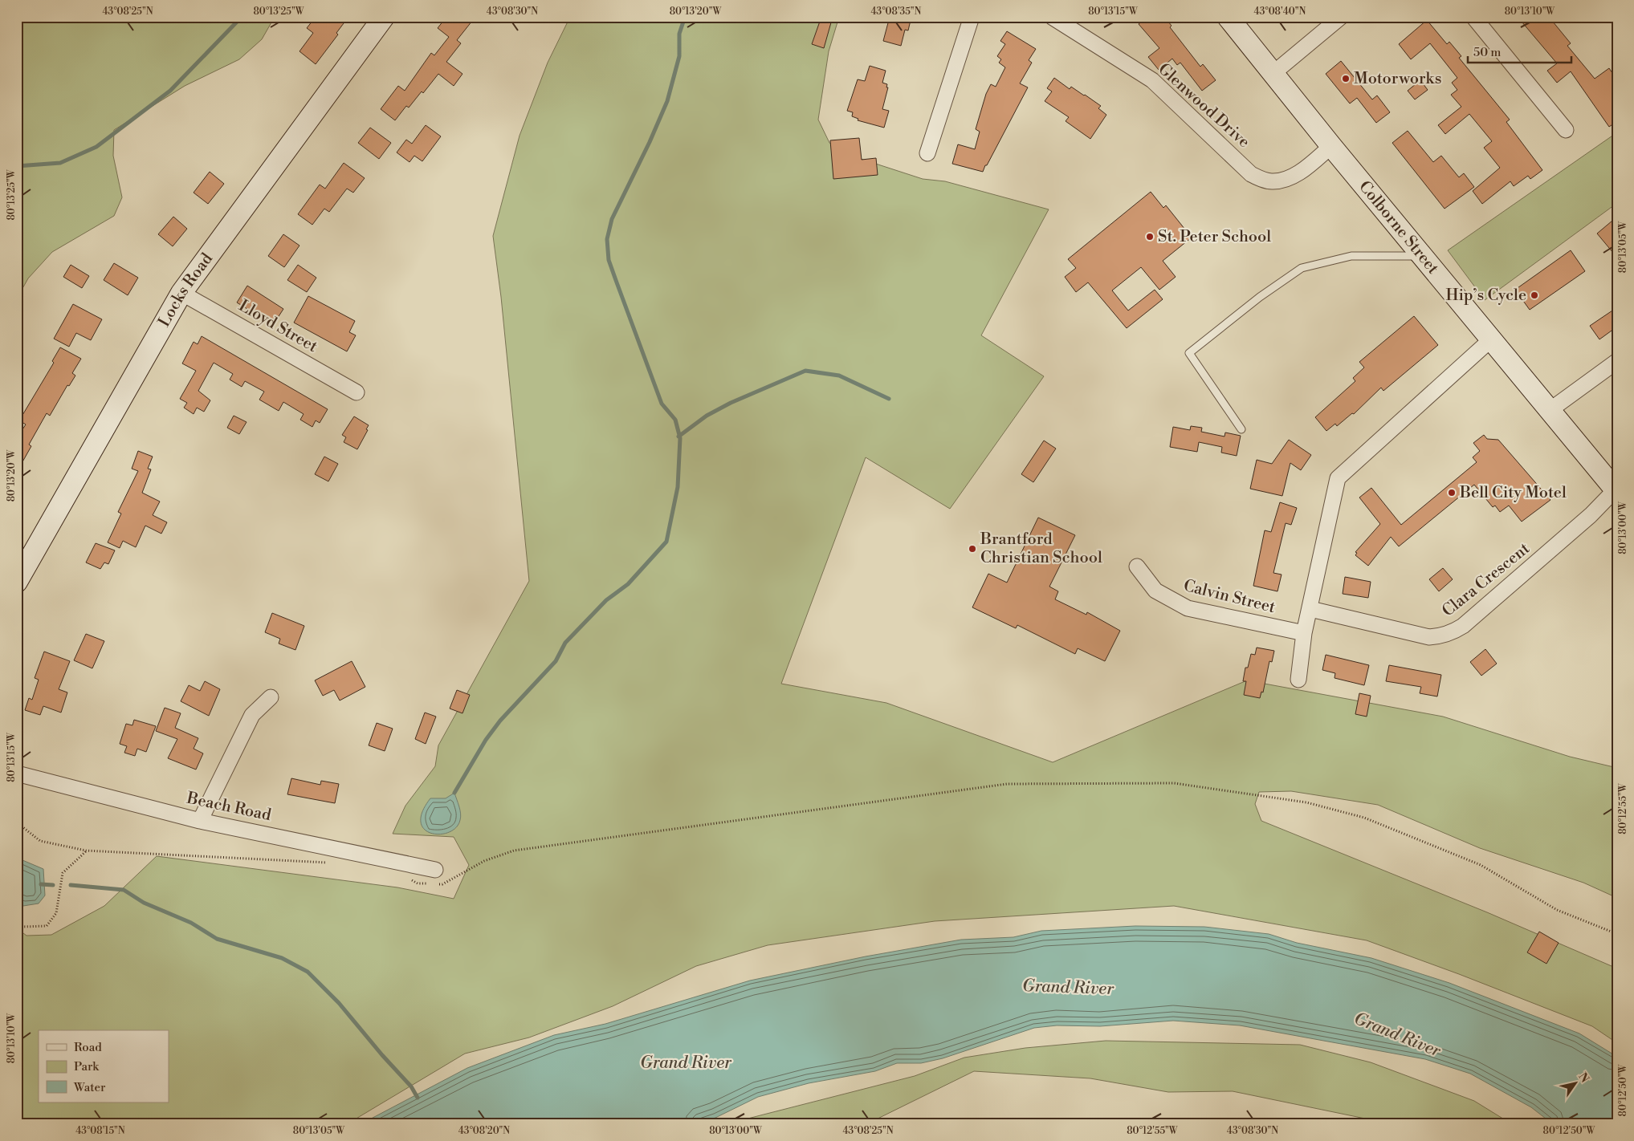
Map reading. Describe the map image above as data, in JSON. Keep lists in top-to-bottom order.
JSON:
{
  "streets": {
    "street": [
      "Glenwood Drive",
      "Colborne Street",
      "Locks Road",
      "Lloyd Street",
      "Clara Crescent",
      "Calvin Street",
      "Beach Road"
    ]
  },
  "crossings": [
    ["Glenwood Drive", "Colborne Street"],
    ["Colborne Street", "Clara Crescent"],
    ["Locks Road", "Lloyd Street"]
  ],
  "water": ["Grand River"],
  "places": [
    "Motorworks",
    "St. Peter School",
    "Hip’s Cycle",
    "Bell City Motel",
    "Brantford Christian School"
  ],
  "legend": ["Road", "Park", "Water"],
  "scale_bar": "50 m",
  "north": "top right",
  "coordinates": [
    "43°08'25\"N",
    "80°13'25\"W",
    "43°08'30\"N",
    "80°13'20\"W",
    "43°08'35\"N",
    "80°13'15\"W",
    "43°08'40\"N",
    "80°13'10\"W",
    "80°13'05\"W",
    "80°13'00\"W",
    "80°12'55\"W",
    "80°12'50\"W",
    "43°08'15\"N",
    "43°08'20\"N"
  ]
}
